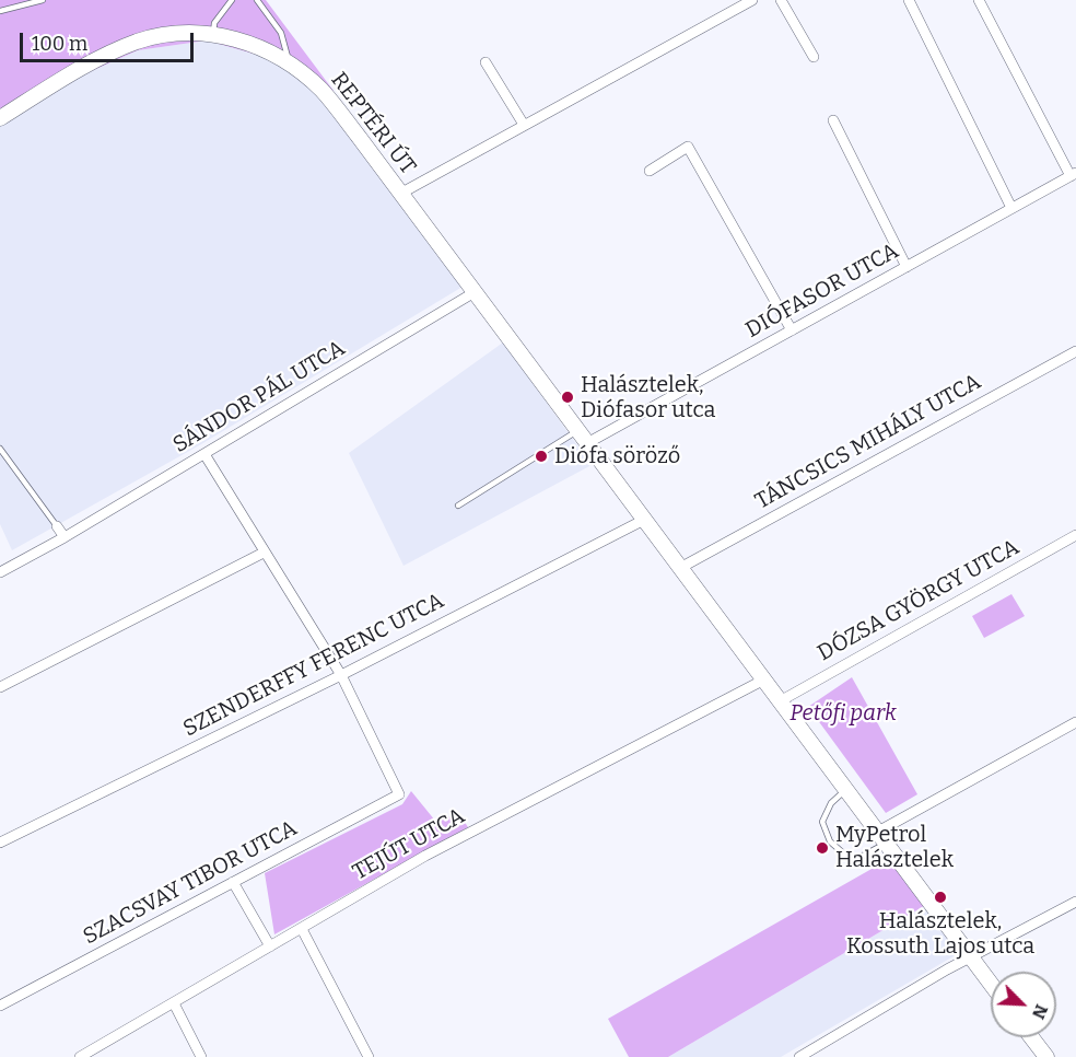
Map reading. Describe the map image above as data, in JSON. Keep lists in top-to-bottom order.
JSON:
{
  "streets": {
    "main road": ["REPTÉRI ÚT"],
    "street": [
      "DIÓFASOR UTCA",
      "SÁNDOR PÁL UTCA",
      "TÁNCSICS MIHÁLY UTCA",
      "DÓZSA GYÖRGY UTCA",
      "SZENDERFFY FERENC UTCA",
      "TEJÚT UTCA",
      "SZACSVAY TIBOR UTCA"
    ]
  },
  "crossings": [
    ["REPTÉRI ÚT", "DIÓFASOR UTCA"],
    ["REPTÉRI ÚT", "SÁNDOR PÁL UTCA"],
    ["REPTÉRI ÚT", "TÁNCSICS MIHÁLY UTCA"],
    ["REPTÉRI ÚT", "DÓZSA GYÖRGY UTCA"],
    ["REPTÉRI ÚT", "SZENDERFFY FERENC UTCA"],
    ["REPTÉRI ÚT", "TEJÚT UTCA"],
    ["SZENDERFFY FERENC UTCA", "SZACSVAY TIBOR UTCA"]
  ],
  "parks": ["Petőfi park"],
  "places": [
    "Halásztelek, Diófasor utca",
    "Diófa söröző",
    "MyPetrol Halásztelek",
    "Halásztelek, Kossuth Lajos utca"
  ],
  "scale_bar": "100 m",
  "north": "bottom right"
}
